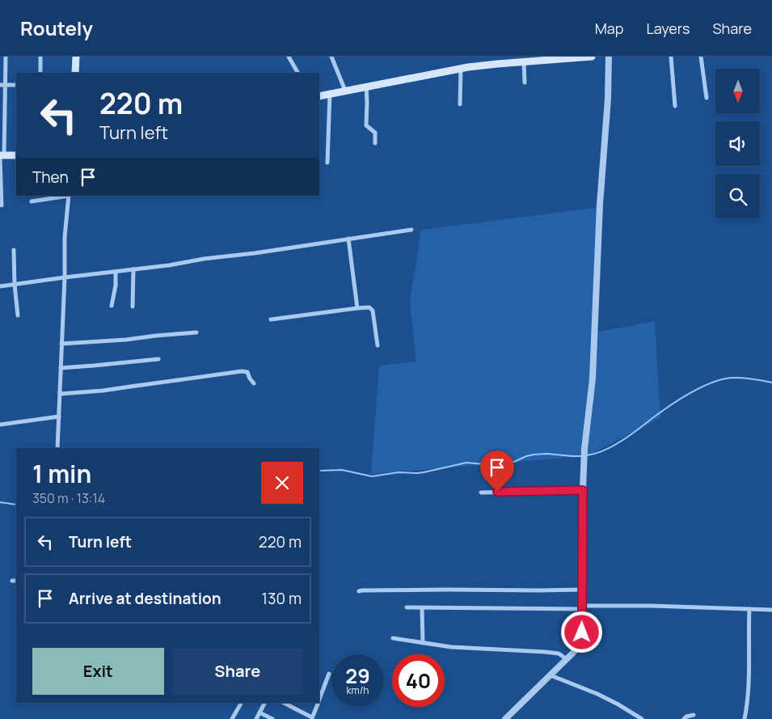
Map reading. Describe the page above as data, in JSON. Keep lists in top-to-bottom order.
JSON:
{
  "north": "bottom",
  "page": {
    "header": "Routely",
    "nav": ["Map", "Layers", "Share"],
    "turn": ["220 m", "Turn left"],
    "then": "Then",
    "heading": ["1 min", "350 m · 13:14"],
    "list": [
      {
        "name": "Turn left",
        "value": "220 m"
      },
      {
        "name": "Arrive at destination",
        "value": "130 m"
      }
    ],
    "buttons": ["Exit", "Share"],
    "speed": "29 km/h",
    "limit": "40"
  }
}
